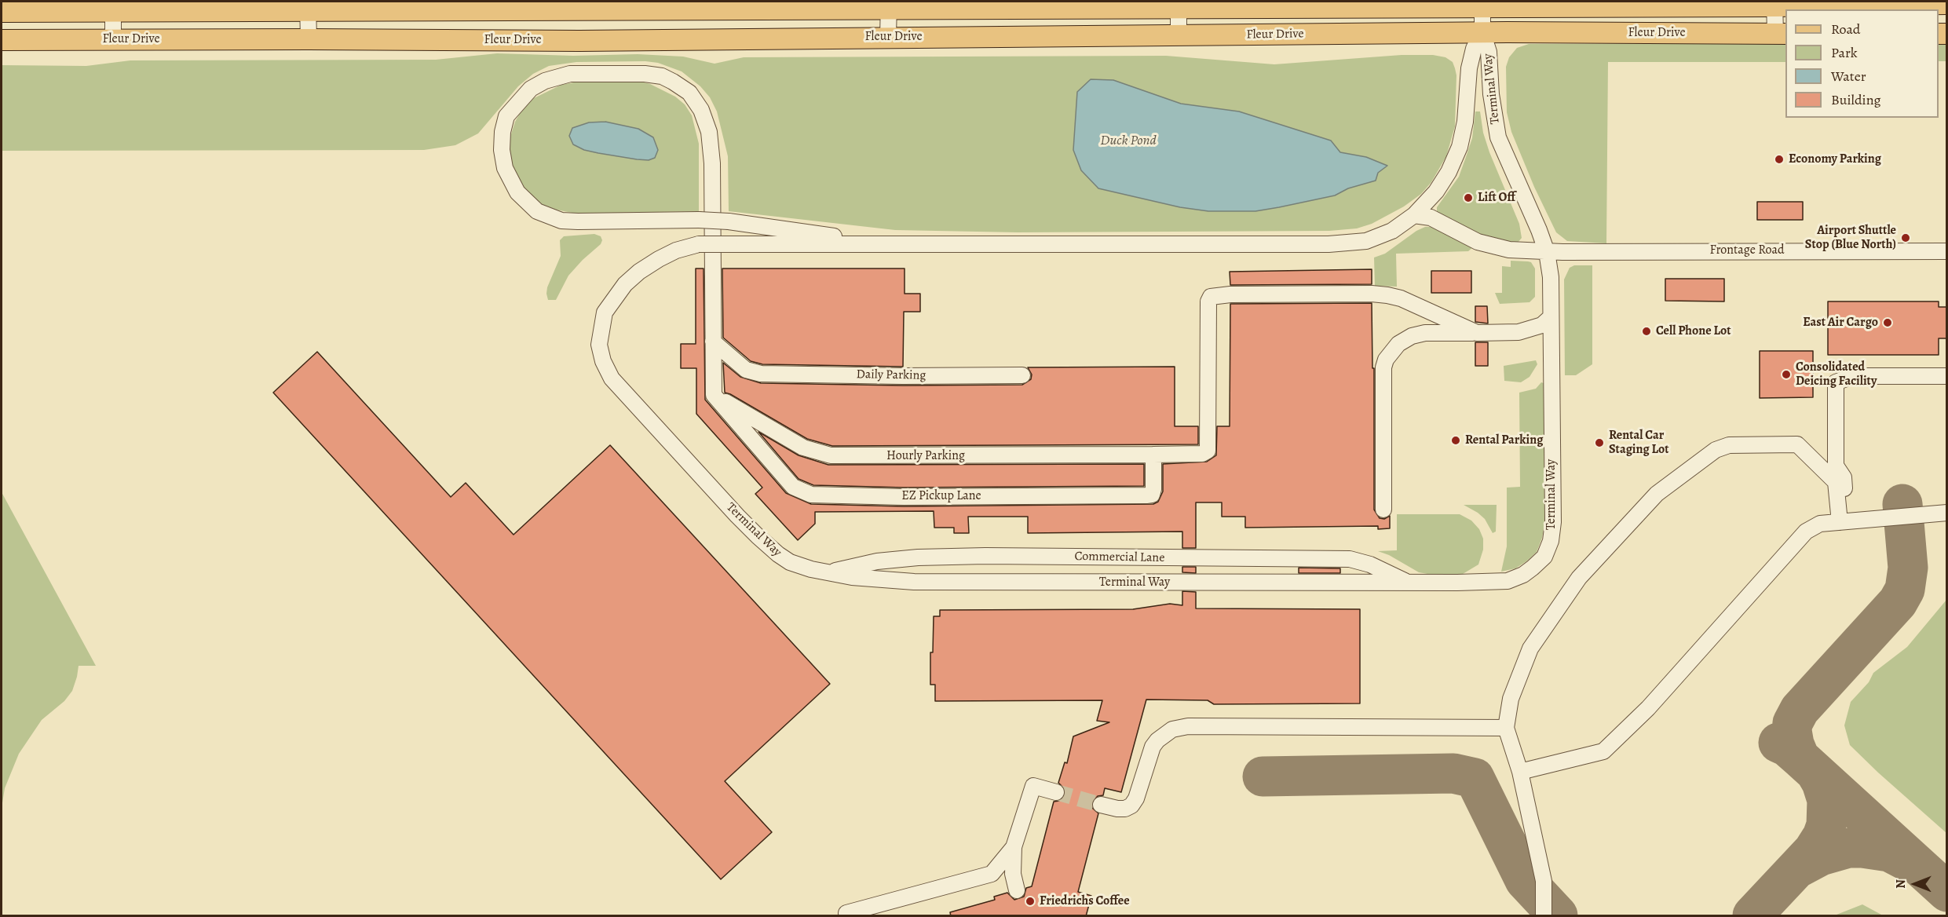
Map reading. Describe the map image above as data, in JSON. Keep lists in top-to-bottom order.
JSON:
{
  "streets": {
    "main road": ["Fleur Drive"],
    "street": [
      "Terminal Way",
      "Frontage Road",
      "Daily Parking",
      "Hourly Parking",
      "EZ Pickup Lane",
      "Commercial Lane"
    ]
  },
  "crossings": [
    ["Fleur Drive", "Terminal Way"],
    ["Terminal Way", "Frontage Road"],
    ["Terminal Way", "Commercial Lane"],
    ["Hourly Parking", "EZ Pickup Lane"]
  ],
  "water": ["Duck Pond"],
  "places": [
    "Economy Parking",
    "Lift Off",
    "Airport Shuttle Stop (Blue North)",
    "East Air Cargo",
    "Cell Phone Lot",
    "Consolidated Deicing Facility",
    "Rental Parking",
    "Rental Car Staging Lot",
    "Friedrichs Coffee"
  ],
  "legend": [
    "Road",
    "Park",
    "Water",
    "Building"
  ],
  "north": "left"
}
